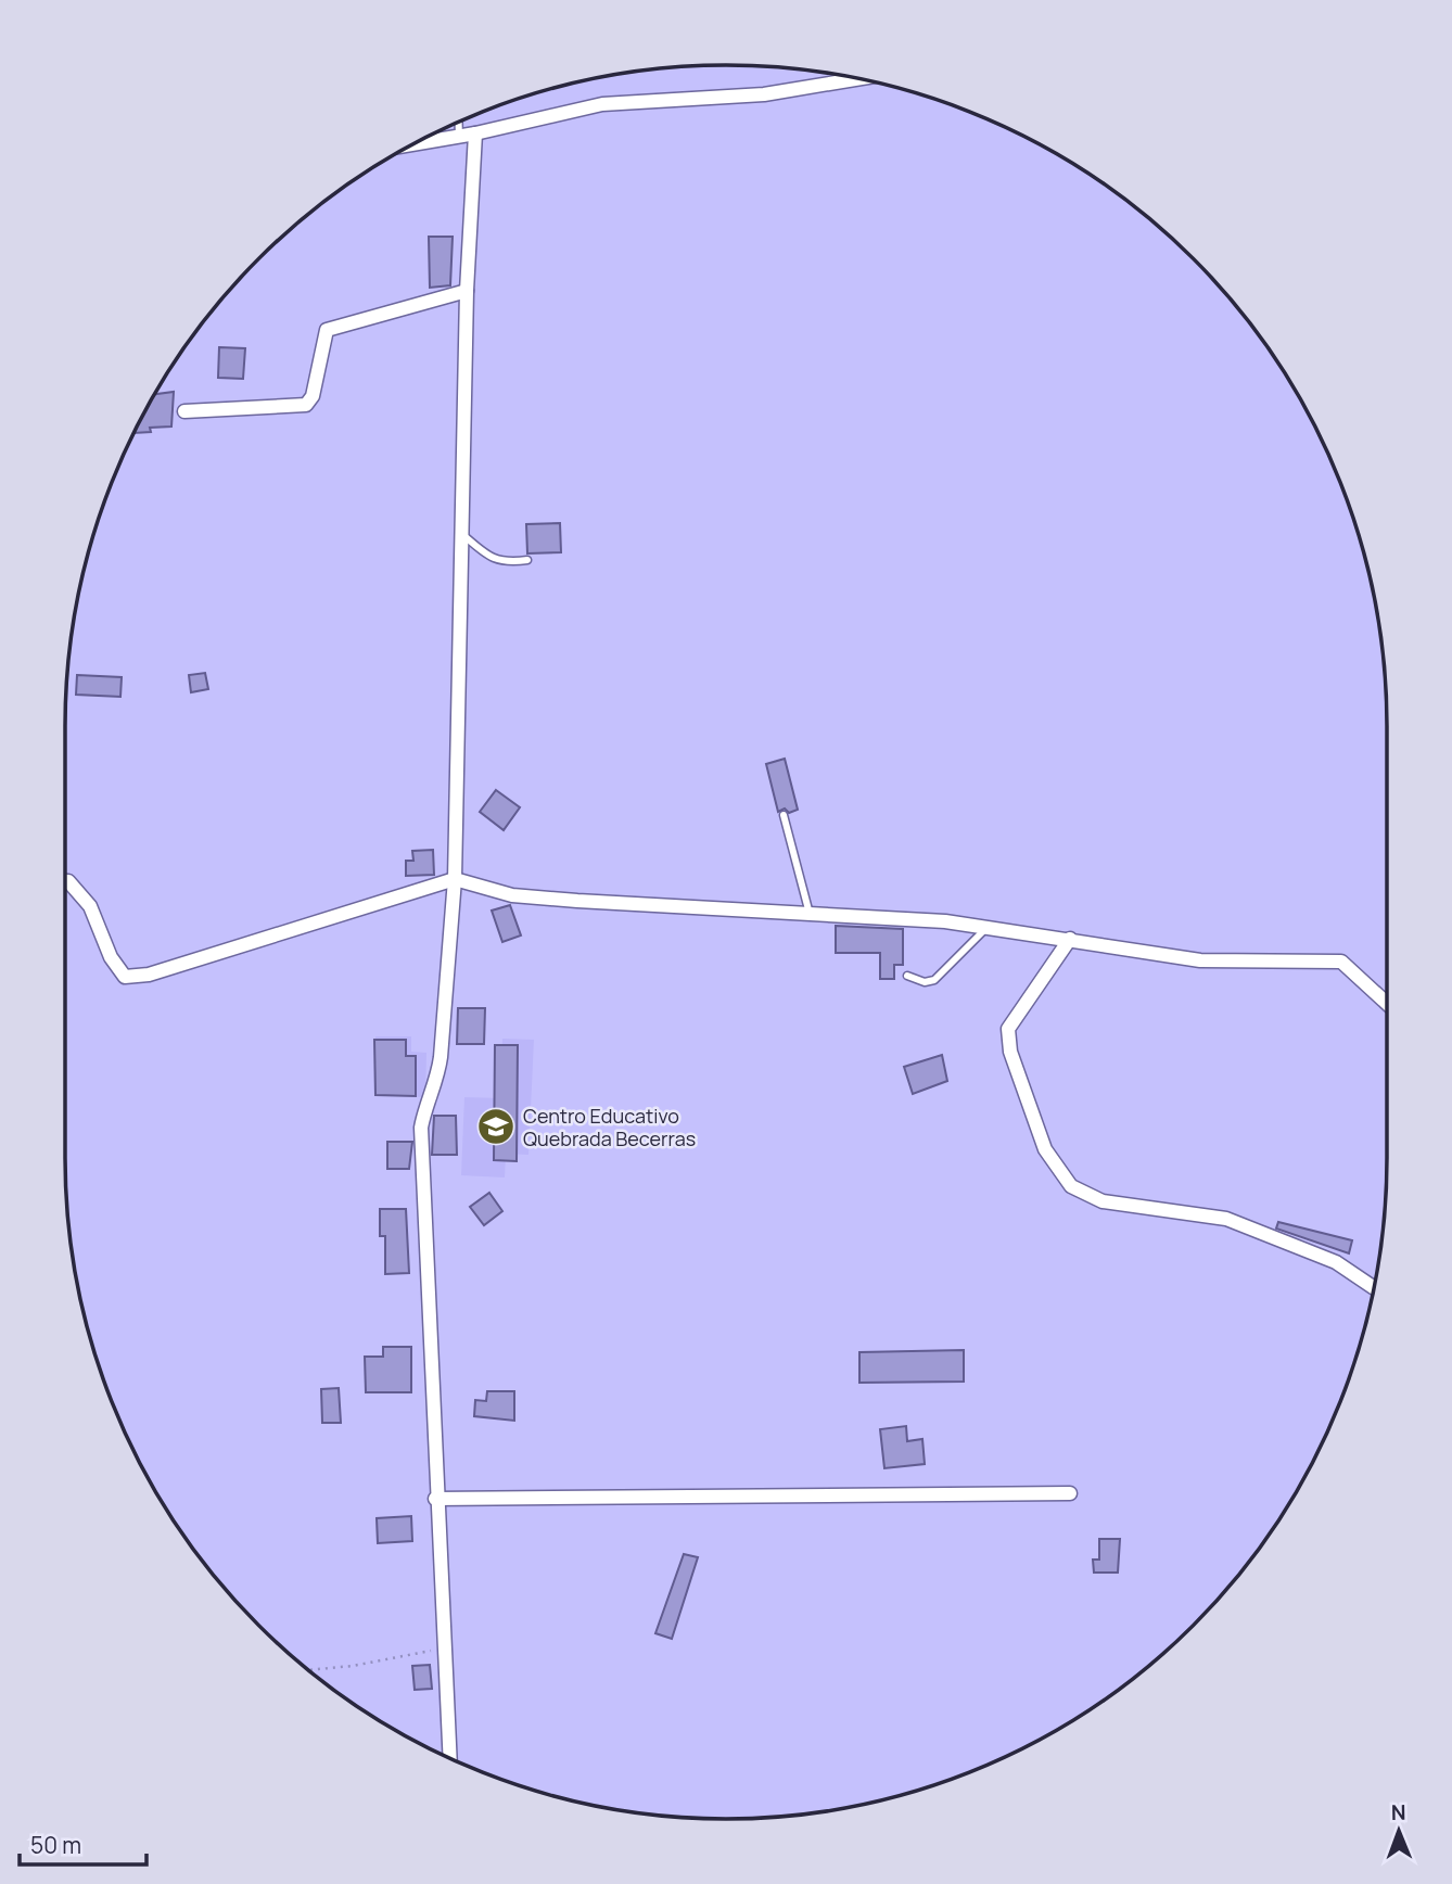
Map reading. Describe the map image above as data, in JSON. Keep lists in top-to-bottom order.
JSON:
{
  "places": {
    "school or university": ["Centro Educativo Quebrada Becerras"]
  },
  "scale_bar": "50 m",
  "north": "top"
}
